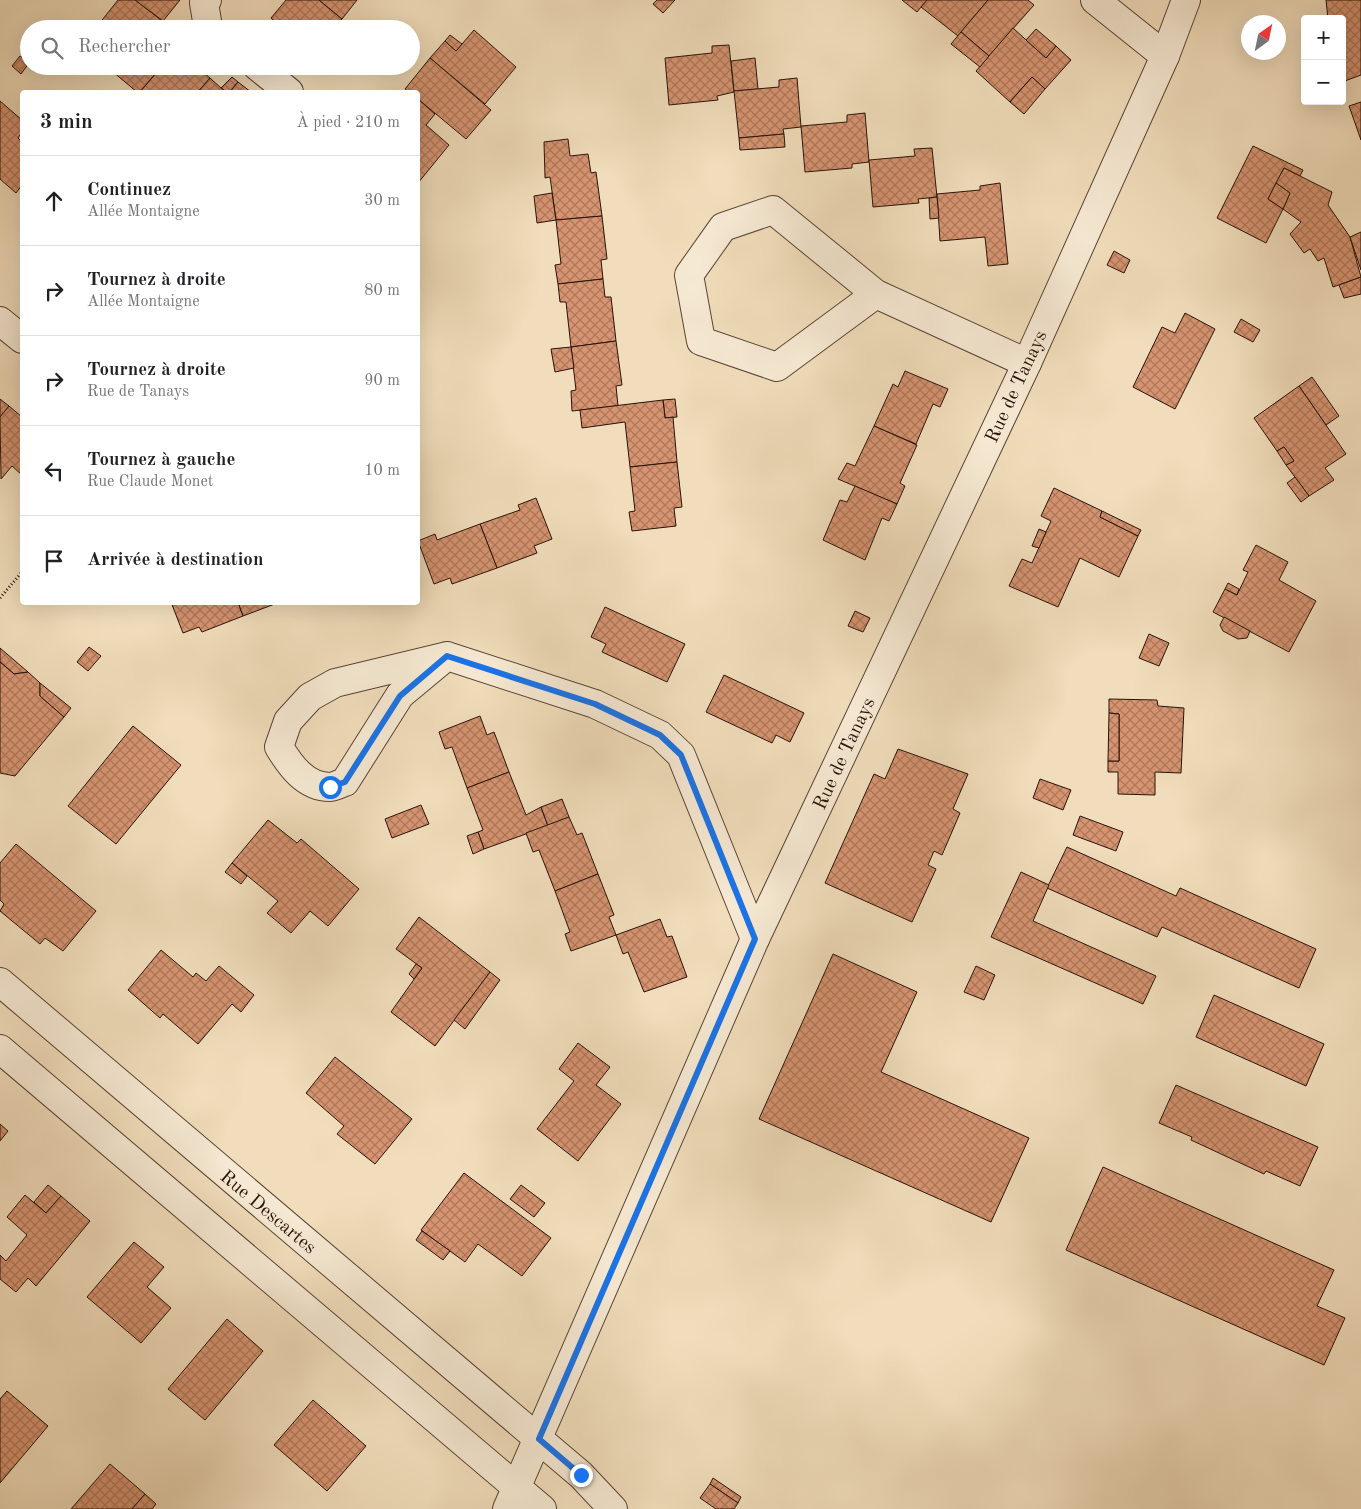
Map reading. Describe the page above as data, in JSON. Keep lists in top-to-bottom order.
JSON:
{
  "streets": {
    "street": ["Rue de Tanays", "Rue Descartes"]
  },
  "crossings": [
    ["Rue de Tanays", "Rue Descartes"]
  ],
  "north": "top right",
  "page": {
    "map_buttons": ["+", "−"],
    "search": "Rechercher",
    "heading": ["3 min", "À pied · 210 m"],
    "list": [
      ["Continuez", "Allée Montaigne", "30 m"],
      ["Tournez à droite", "Allée Montaigne", "80 m"],
      ["Tournez à droite", "Rue de Tanays", "90 m"],
      ["Tournez à gauche", "Rue Claude Monet", "10 m"],
      "Arrivée à destination"
    ]
  }
}
